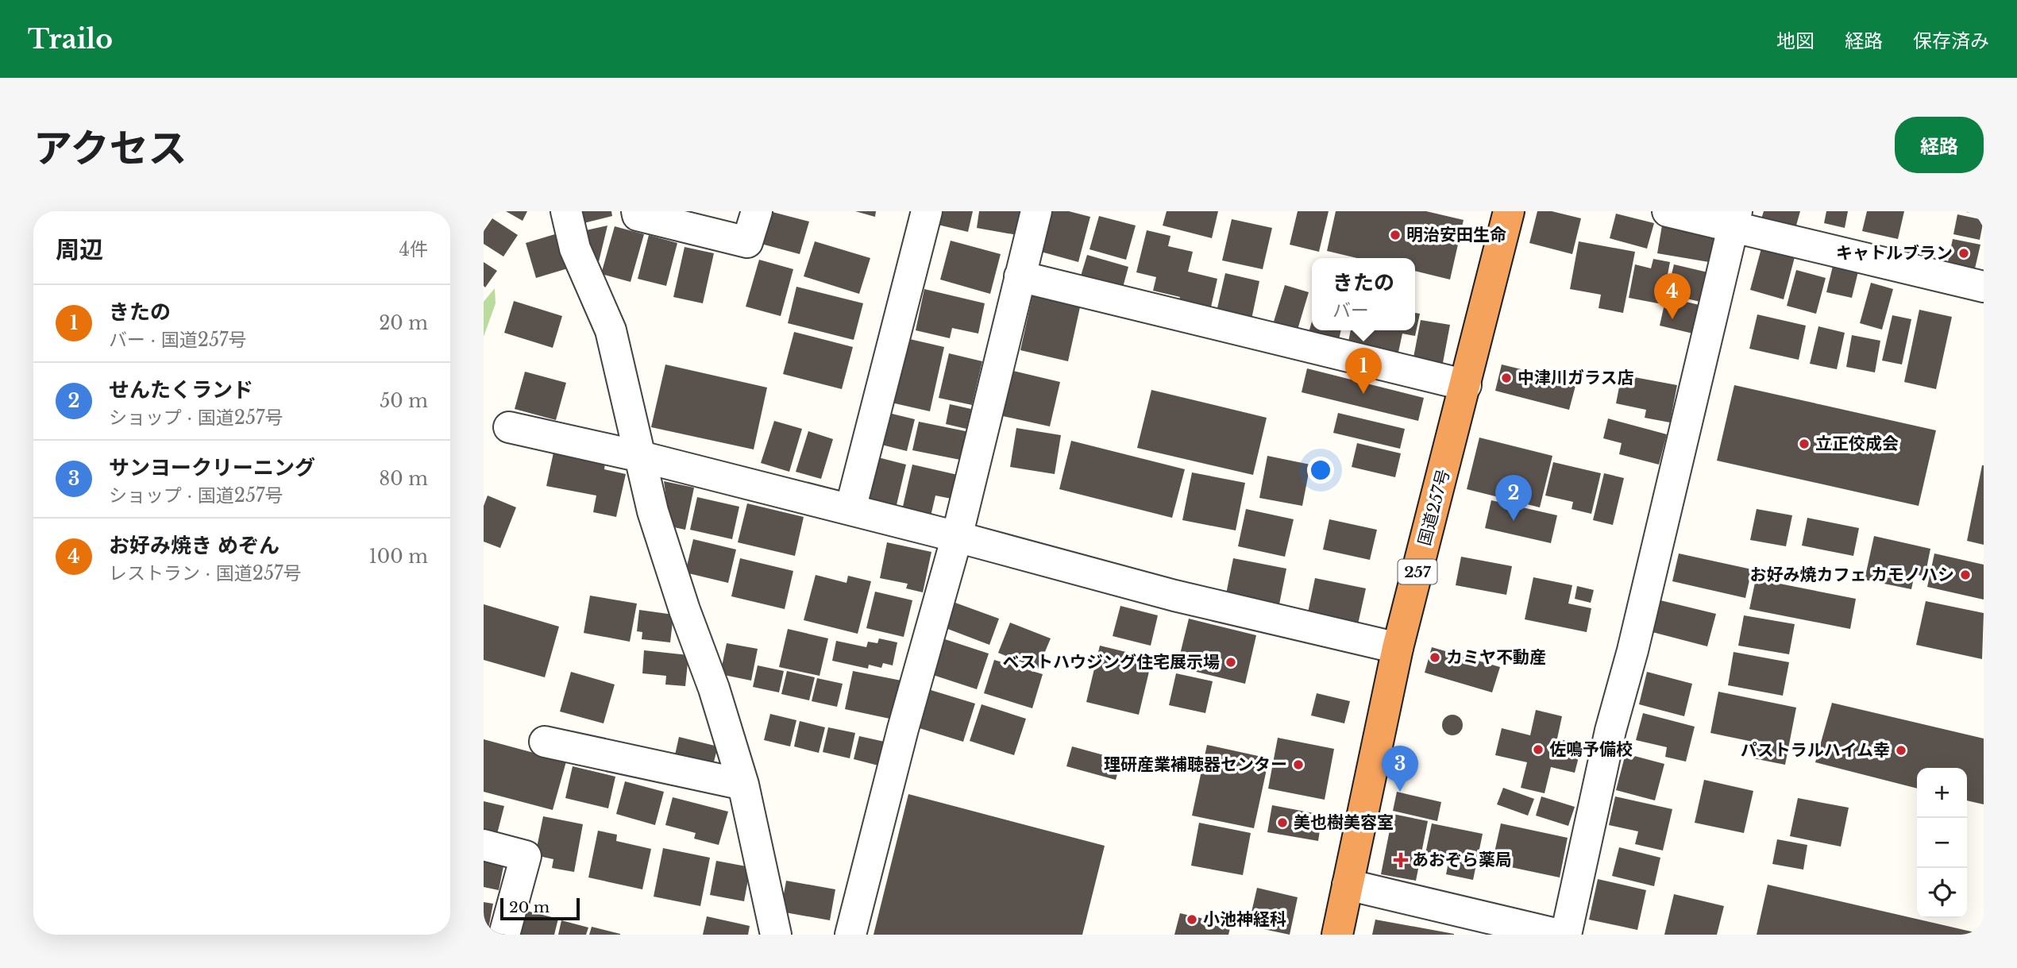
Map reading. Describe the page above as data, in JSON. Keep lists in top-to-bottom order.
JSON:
{
  "streets": {
    "highway": ["国道257号", "257"]
  },
  "places": {
    "other": [
      "明治安田生命",
      "キャトルブラン",
      "中津川ガラス店",
      "立正佼成会",
      "お好み焼カフェ カモノハシ",
      "カミヤ不動産",
      "ベストハウジング住宅展示場",
      "佐鳴予備校",
      "パストラルハイム幸",
      "理研産業補聴器センター",
      "美也樹美容室",
      "小池神経科"
    ],
    "health": ["あおぞら薬局"]
  },
  "scale_bar": "20 m",
  "page": {
    "header": "Trailo",
    "nav": ["地図", "経路", "保存済み"],
    "title": "アクセス",
    "buttons": "経路",
    "heading": ["周辺", "4件"],
    "popup": ["きたの", "バー"],
    "pins": [
      "4",
      "1",
      "2",
      "3"
    ],
    "list": [
      {
        "mark": "1",
        "name": "きたの",
        "note": "バー · 国道257号",
        "value": "20 m"
      },
      {
        "mark": "2",
        "name": "せんたくランド",
        "note": "ショップ · 国道257号",
        "value": "50 m"
      },
      {
        "mark": "3",
        "name": "サンヨークリーニング",
        "note": "ショップ · 国道257号",
        "value": "80 m"
      },
      {
        "mark": "4",
        "name": "お好み焼き めぞん",
        "note": "レストラン · 国道257号",
        "value": "100 m"
      }
    ],
    "map_buttons": ["+", "−"],
    "scale": "20 m"
  }
}
